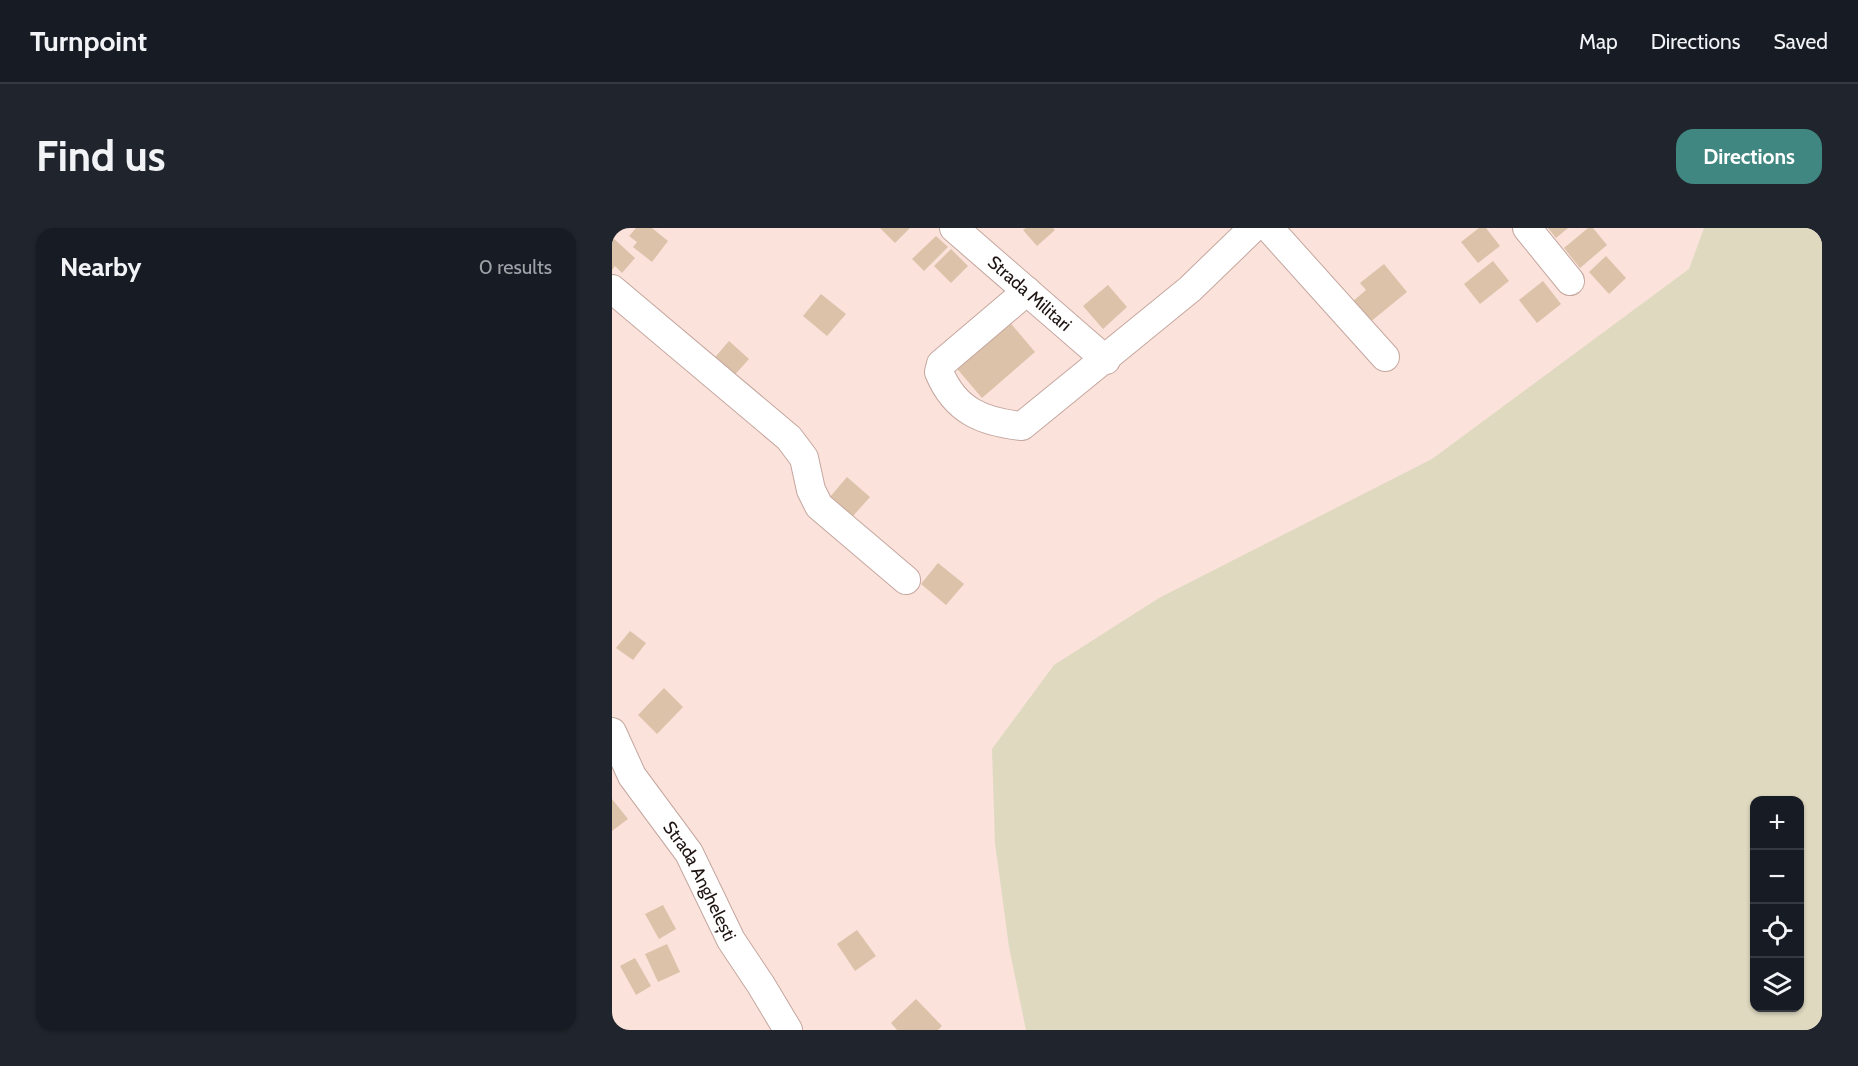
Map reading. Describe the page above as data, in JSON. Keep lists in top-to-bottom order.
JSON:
{
  "streets": {
    "street": ["Strada Militari", "Strada Anghelești"]
  },
  "page": {
    "header": "Turnpoint",
    "nav": ["Map", "Directions", "Saved"],
    "buttons": "Directions",
    "title": "Find us",
    "heading": ["Nearby", "0 results"],
    "map_buttons": ["+", "−"]
  }
}
